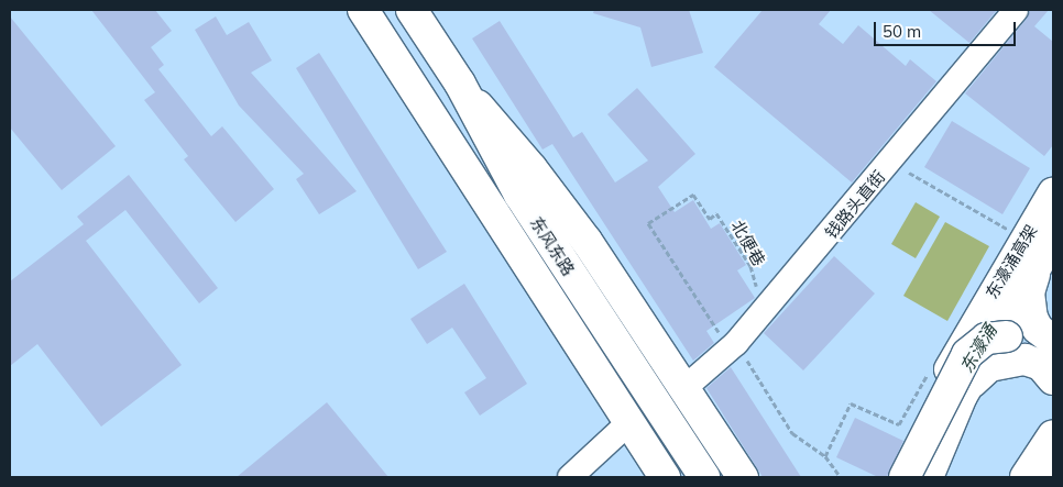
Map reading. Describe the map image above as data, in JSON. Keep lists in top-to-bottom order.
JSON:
{
  "streets": {
    "main road": ["东风东路", "东濠涌高架"],
    "street": ["钱路头直街"],
    "path": ["北便巷"]
  },
  "crossings": [
    ["钱路头直街", "北便巷"]
  ],
  "water": ["东濠涌"],
  "scale_bar": "50 m"
}
